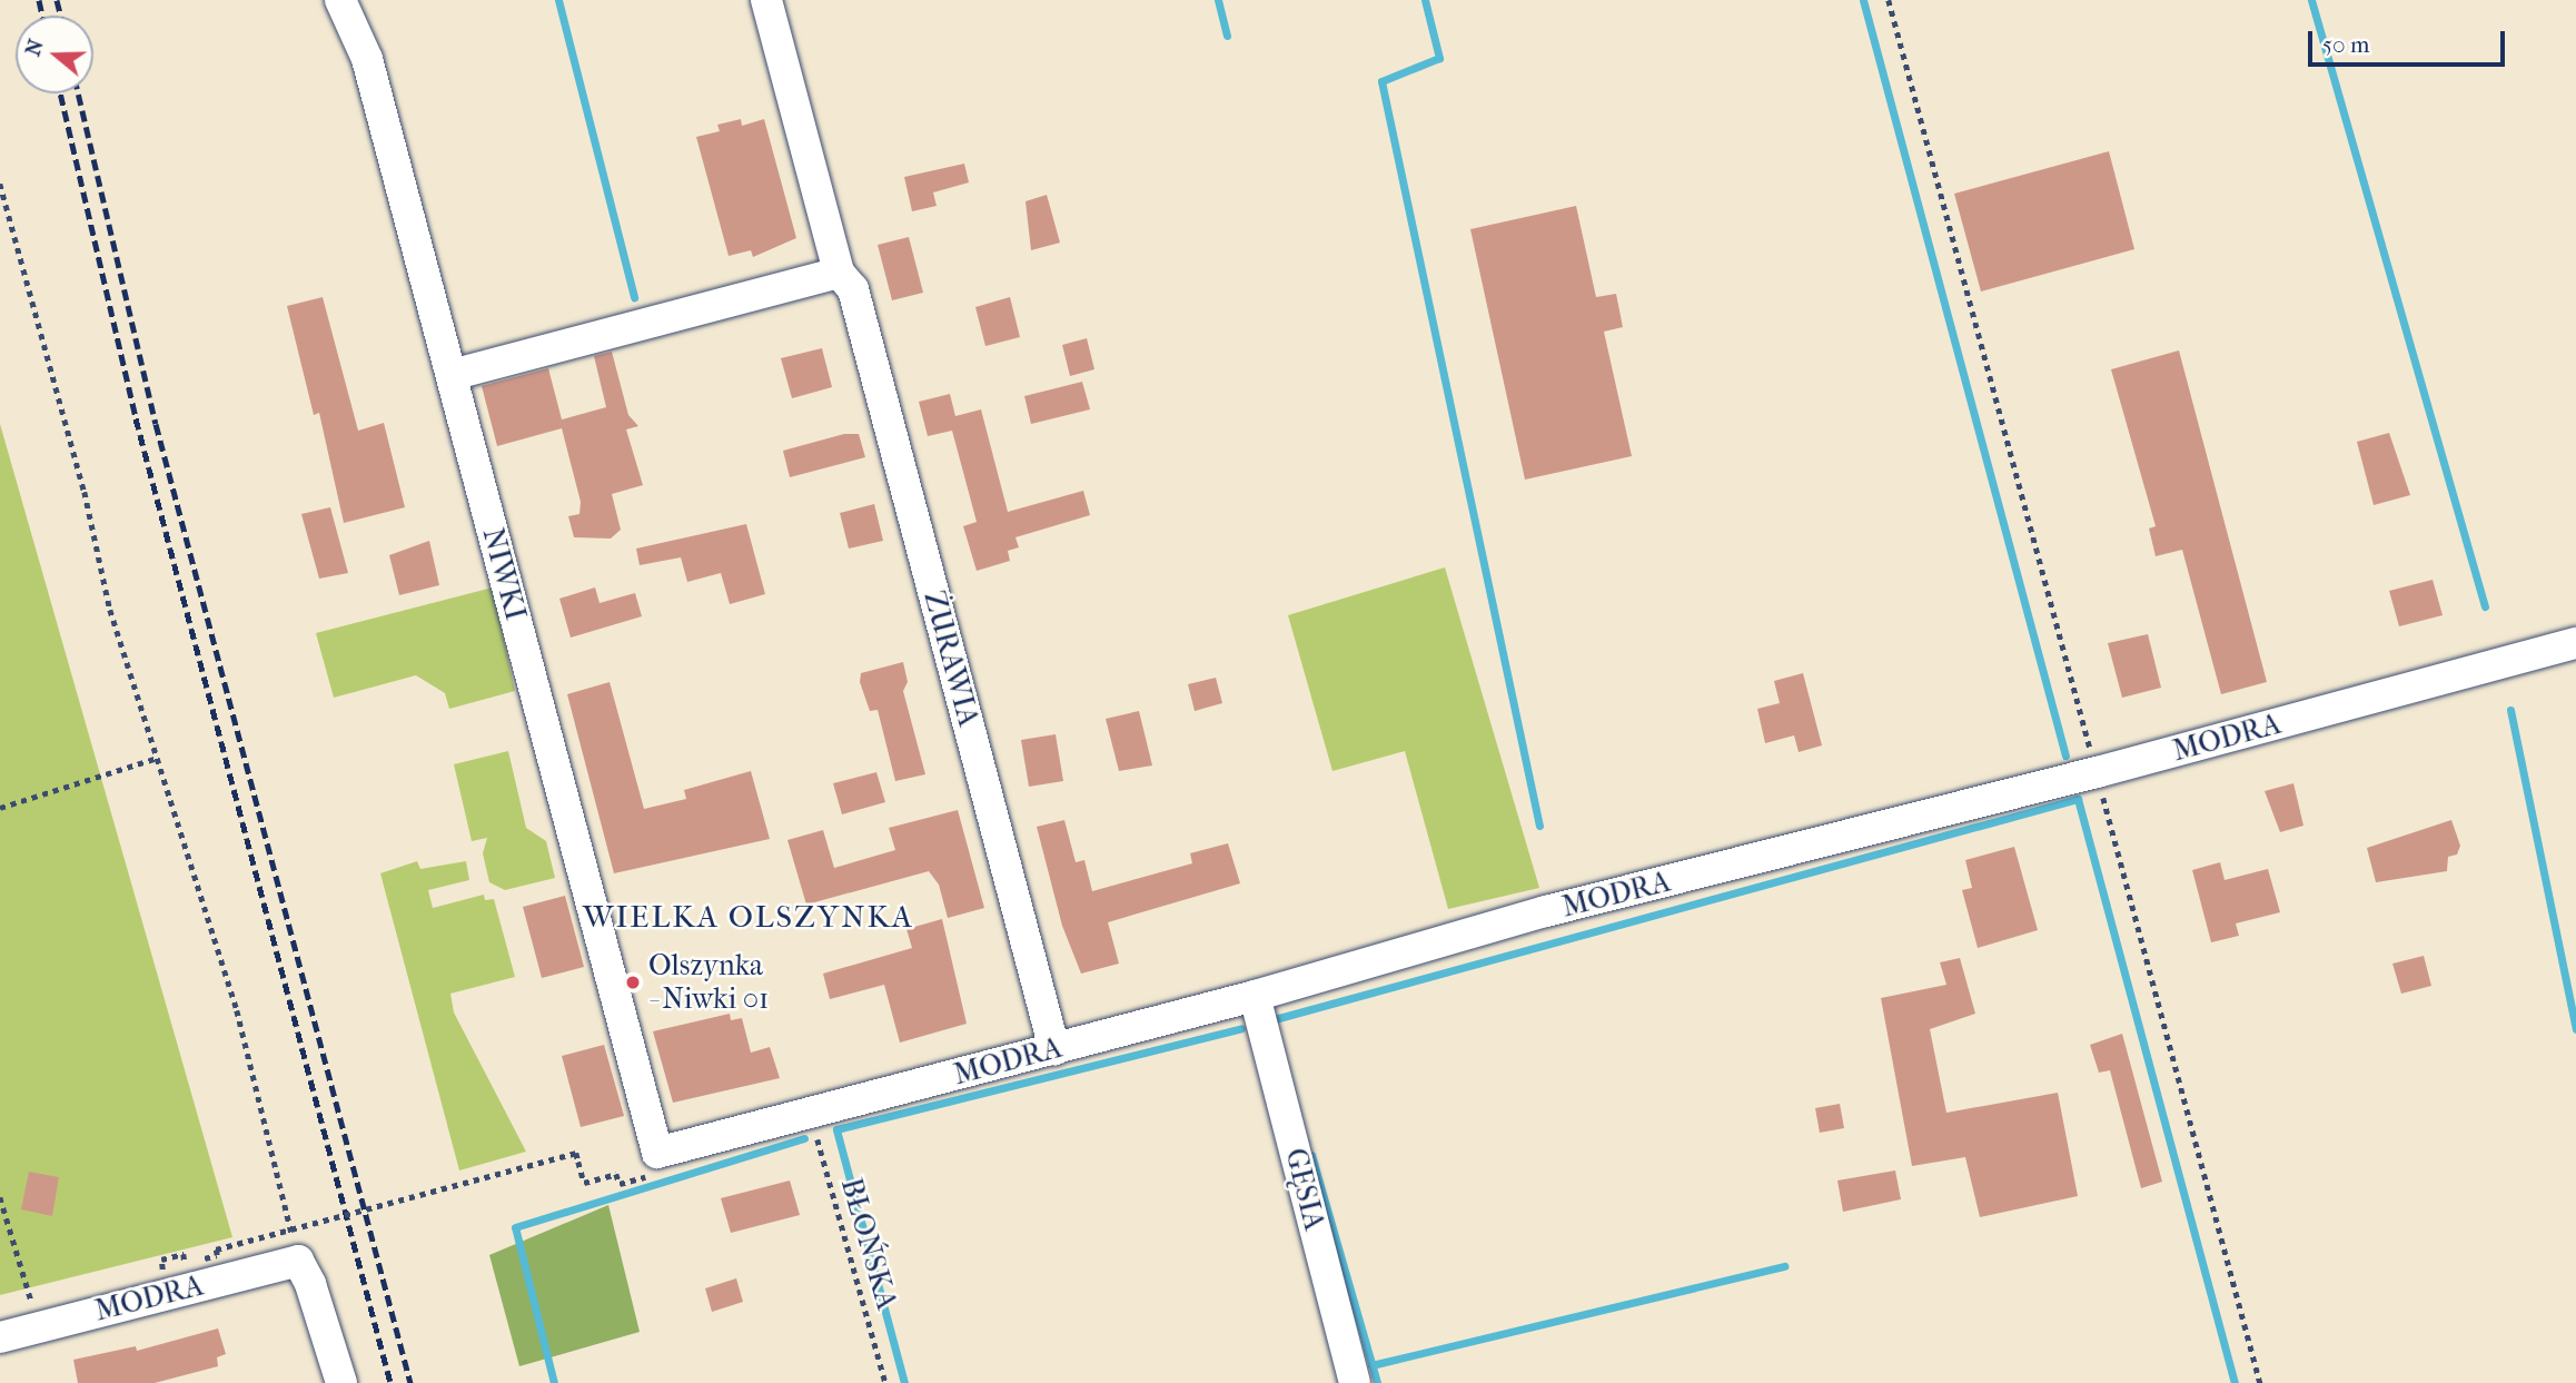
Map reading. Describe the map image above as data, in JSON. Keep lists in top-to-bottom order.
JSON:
{
  "streets": {
    "street": [
      "NIWKI",
      "ŻURAWIA",
      "MODRA",
      "GĘSIA"
    ],
    "path": ["BŁOŃSKA"]
  },
  "crossings": [
    ["NIWKI", "MODRA"],
    ["ŻURAWIA", "MODRA"],
    ["MODRA", "GĘSIA"],
    ["MODRA", "BŁOŃSKA"]
  ],
  "districts": ["WIELKA OLSZYNKA"],
  "places": ["Olszynka - Niwki 01"],
  "scale_bar": "50 m",
  "north": "left"
}
